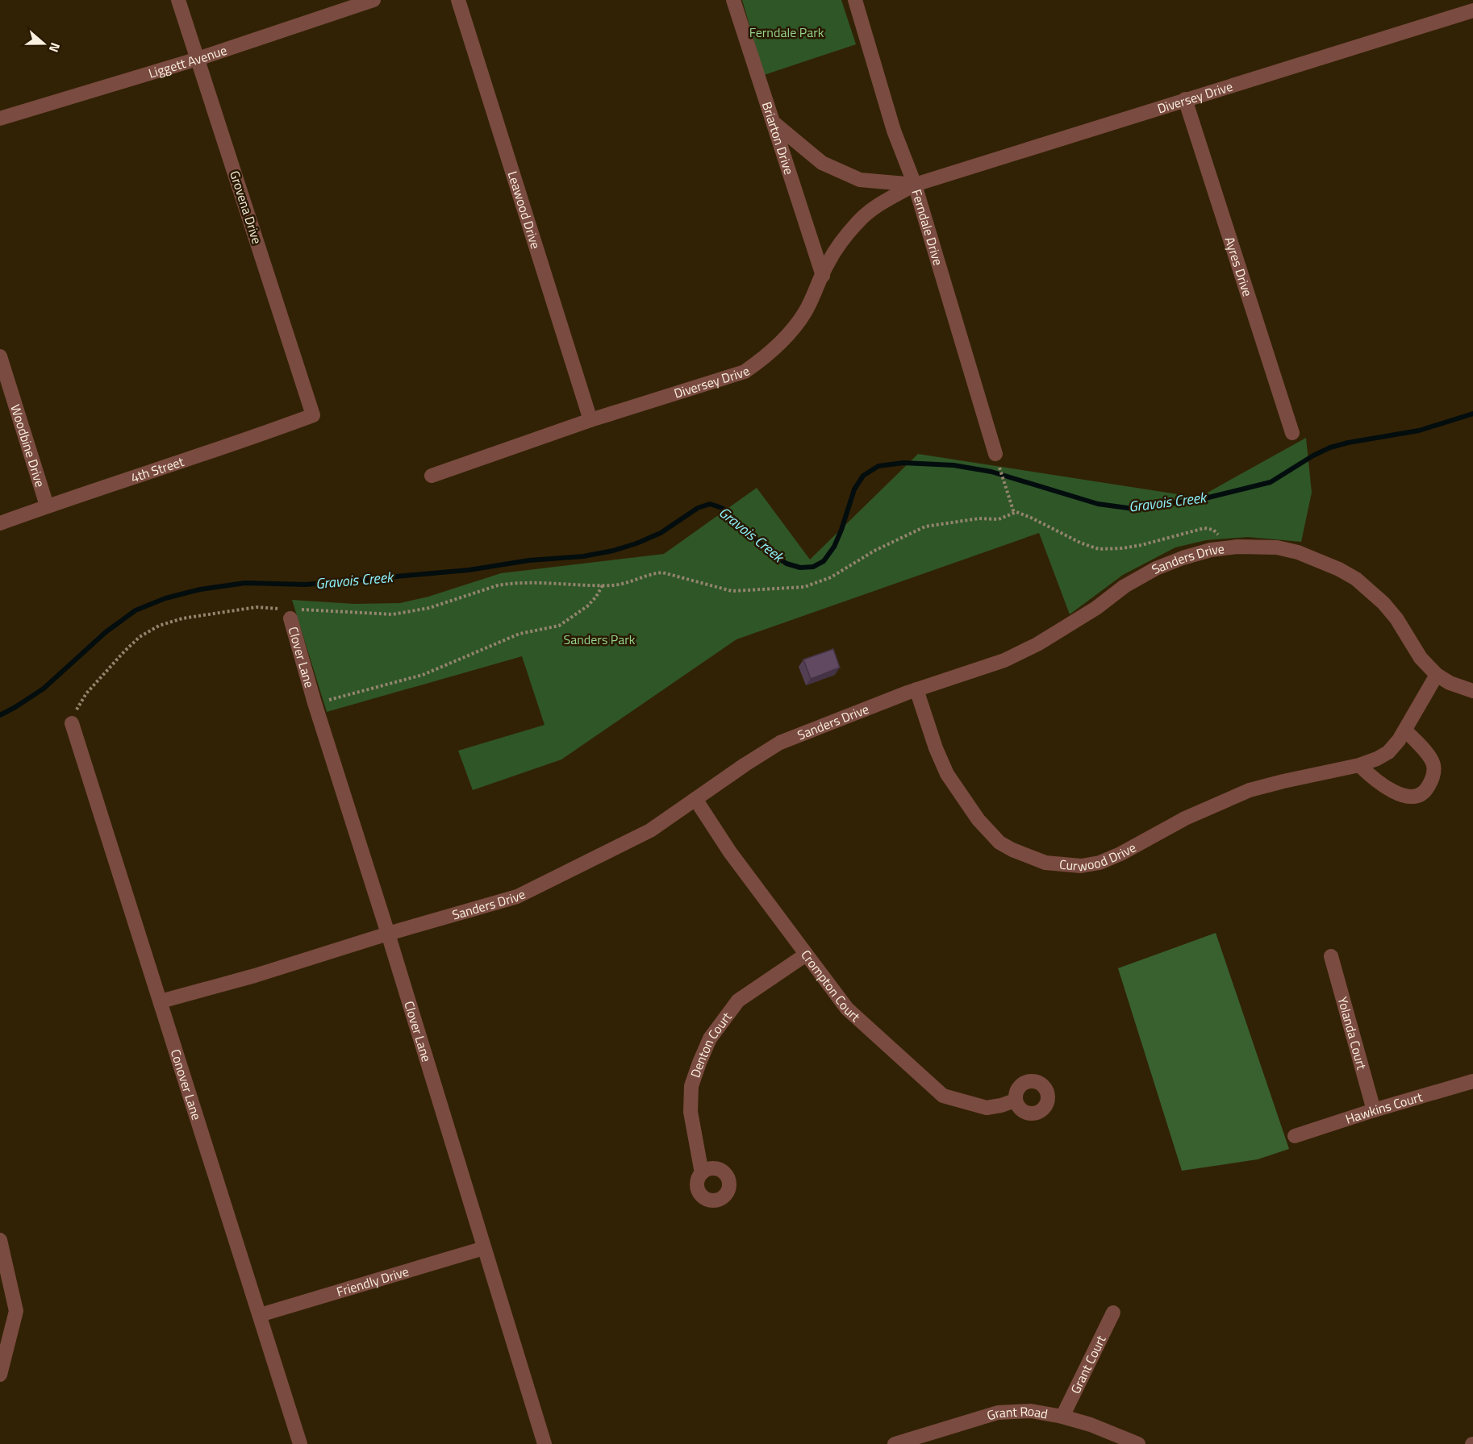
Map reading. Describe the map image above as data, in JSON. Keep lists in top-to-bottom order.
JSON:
{
  "streets": {
    "street": [
      "Liggett Avenue",
      "Diversey Drive",
      "Briarton Drive",
      "Grovena Drive",
      "Leawood Drive",
      "Ferndale Drive",
      "Ayres Drive",
      "Woodbine Drive",
      "4th Street",
      "Sanders Drive",
      "Clover Lane",
      "Curwood Drive",
      "Crompton Court",
      "Yolanda Court",
      "Denton Court",
      "Conover Lane",
      "Hawkins Court",
      "Friendly Drive",
      "Grant Court",
      "Grant Road"
    ]
  },
  "crossings": [
    ["Liggett Avenue", "Grovena Drive"],
    ["Diversey Drive", "Briarton Drive"],
    ["Diversey Drive", "Leawood Drive"],
    ["Diversey Drive", "Ferndale Drive"],
    ["Diversey Drive", "Ayres Drive"],
    ["Grovena Drive", "4th Street"],
    ["Woodbine Drive", "4th Street"],
    ["Sanders Drive", "Clover Lane"],
    ["Sanders Drive", "Curwood Drive"],
    ["Sanders Drive", "Crompton Court"],
    ["Sanders Drive", "Conover Lane"],
    ["Clover Lane", "Friendly Drive"],
    ["Crompton Court", "Denton Court"],
    ["Yolanda Court", "Hawkins Court"],
    ["Conover Lane", "Friendly Drive"],
    ["Grant Court", "Grant Road"]
  ],
  "water": ["Gravois Creek"],
  "parks": ["Ferndale Park", "Sanders Park"],
  "north": "right"
}
